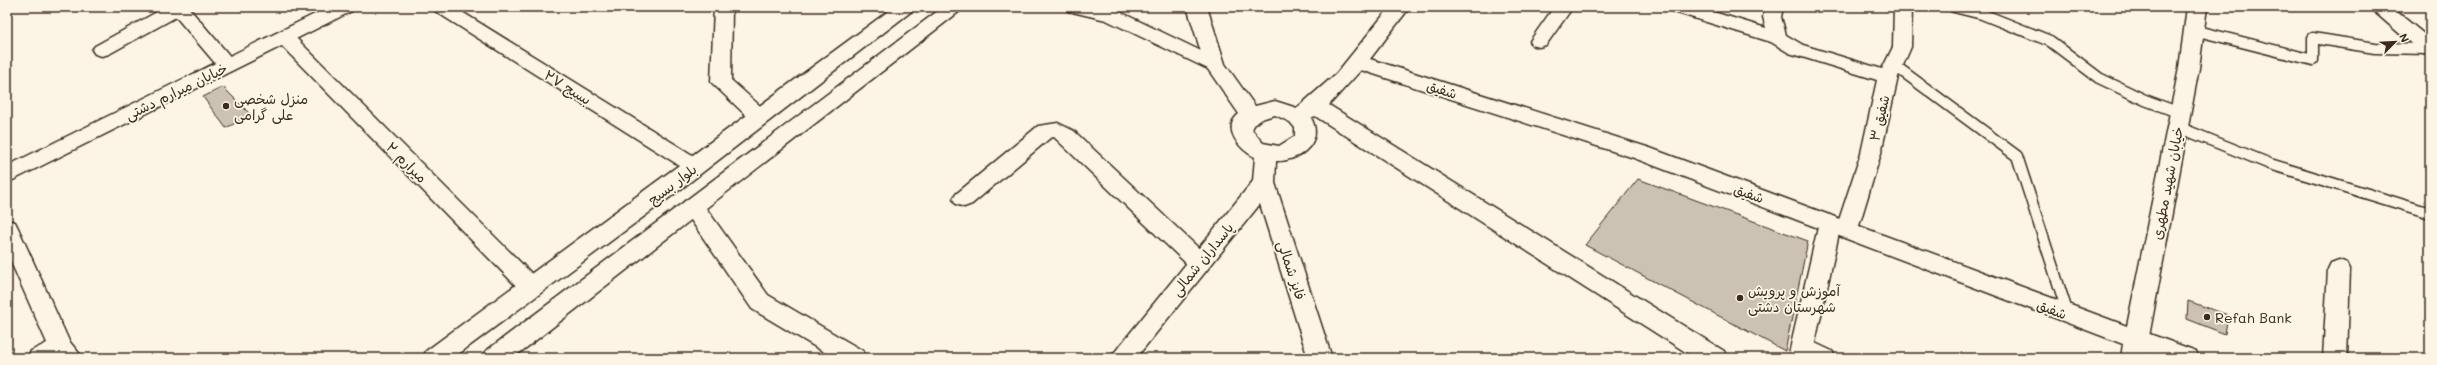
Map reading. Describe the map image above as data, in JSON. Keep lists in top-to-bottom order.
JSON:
{
  "streets": {
    "main road": [
      "شفیق",
      "خیابان میرارم دشتی",
      "خیابان شهید مطهری",
      "بلوار بسیج",
      "پاسداران شمالی",
      "فایز شمالی"
    ],
    "street": ["بسیج ۲۷", "شفیق ۳", "میرارم ۲"]
  },
  "crossings": [
    ["بسیج ۲۷", "بلوار بسیج"],
    ["شفیق", "شفیق ۳"],
    ["شفیق", "خیابان شهید مطهری"],
    ["خیابان میرارم دشتی", "میرارم ۲"],
    ["میرارم ۲", "بلوار بسیج"],
    ["پاسداران شمالی", "فایز شمالی"]
  ],
  "places": ["منزل شخصی علی گرامی", "آموزش و پرویش شهرستان دشتی", "Refah Bank"],
  "north": "top right"
}
